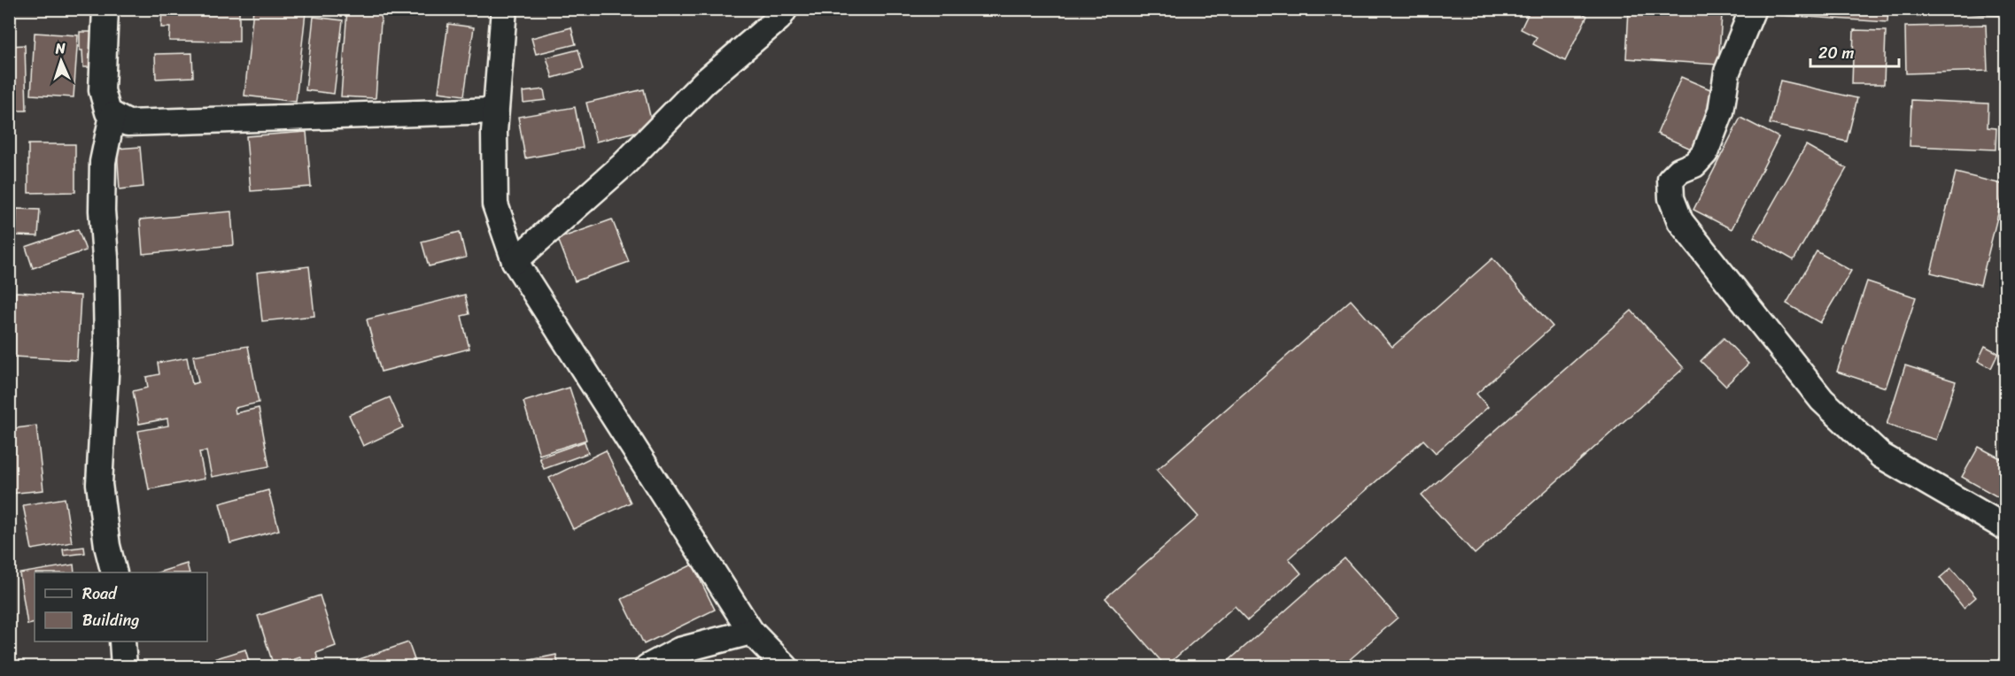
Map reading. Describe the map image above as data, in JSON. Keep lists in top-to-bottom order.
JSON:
{
  "legend": ["Road", "Building"],
  "scale_bar": "20 m",
  "north": "top"
}
